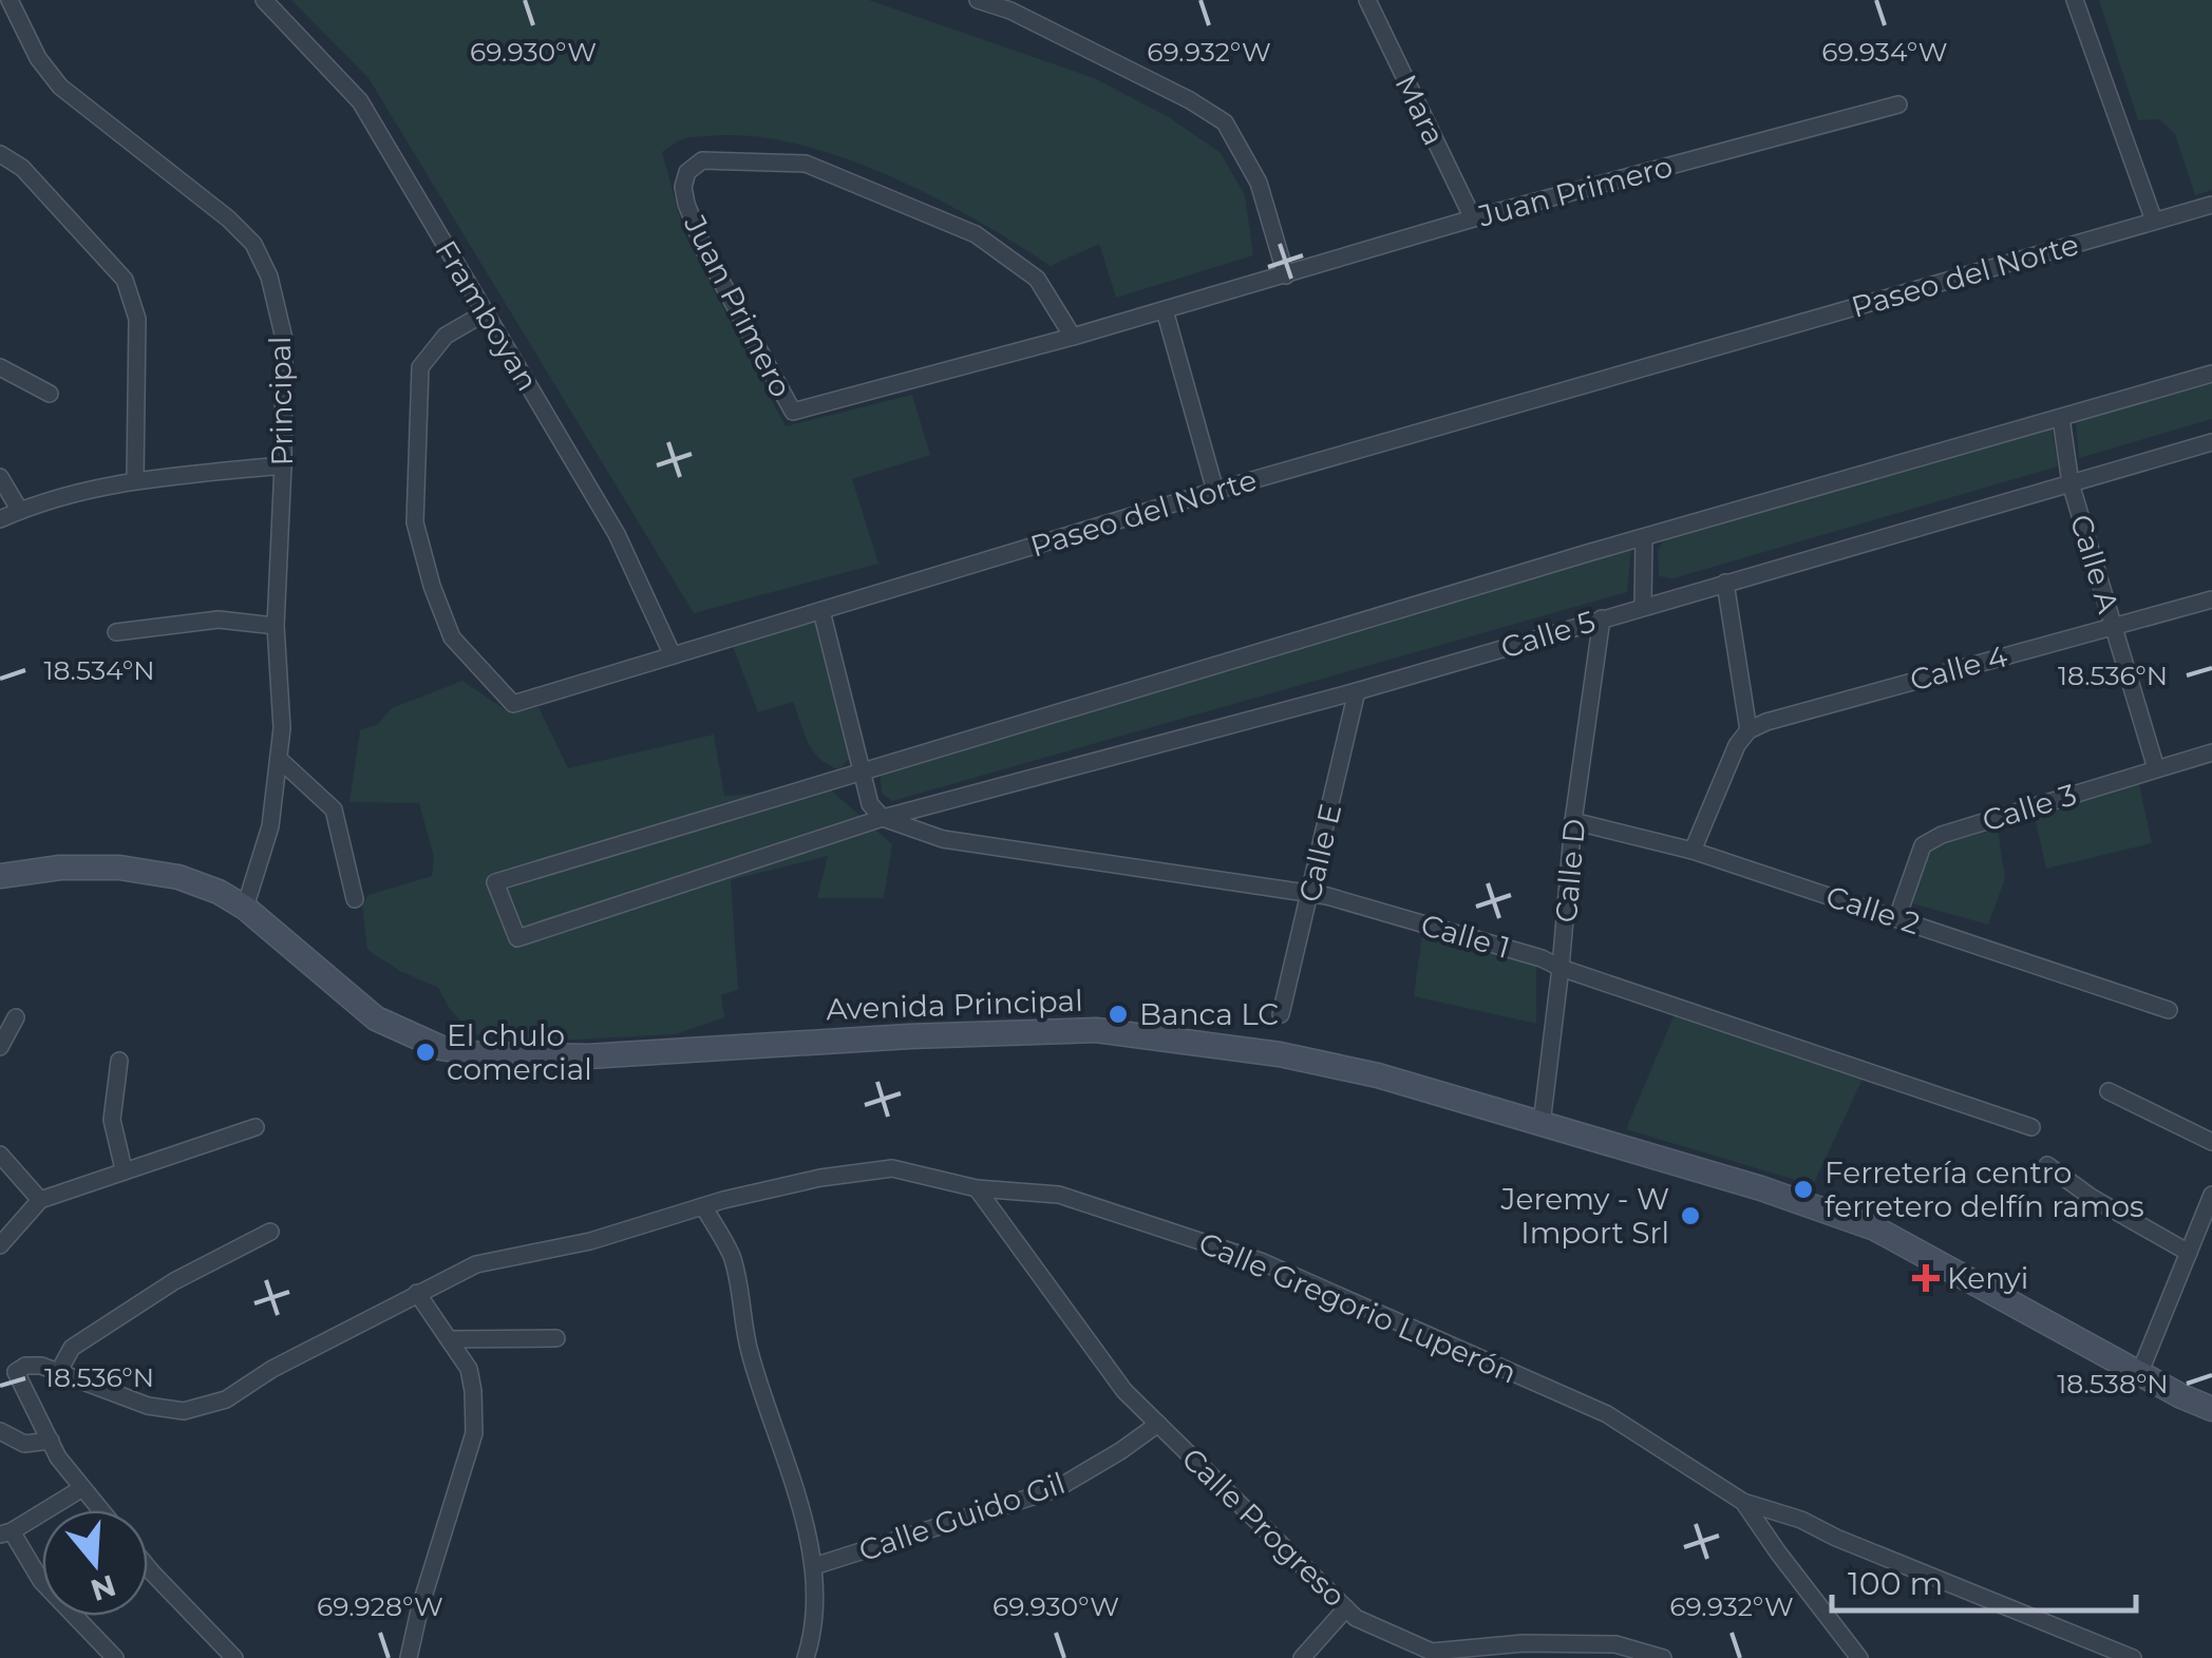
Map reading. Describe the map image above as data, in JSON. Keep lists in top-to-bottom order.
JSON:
{
  "streets": {
    "street": [
      "Mara",
      "Juan Primero",
      "Paseo del Norte",
      "Framboyan",
      "Principal",
      "Calle A",
      "Calle 5",
      "Calle 4",
      "Calle 3",
      "Calle E",
      "Calle D",
      "Calle 2",
      "Calle 1",
      "Avenida Principal",
      "Calle Gregorio Luperón",
      "Calle Guido Gil",
      "Calle Progreso"
    ]
  },
  "crossings": [
    ["Mara", "Juan Primero"],
    ["Paseo del Norte", "Framboyan"],
    ["Principal", "Avenida Principal"],
    ["Calle A", "Calle 5"],
    ["Calle A", "Calle 4"],
    ["Calle A", "Calle 3"],
    ["Calle 5", "Calle E"],
    ["Calle 5", "Calle D"],
    ["Calle 5", "Calle 1"],
    ["Calle 3", "Calle 2"],
    ["Calle E", "Calle 1"],
    ["Calle D", "Calle 2"],
    ["Calle D", "Calle 1"],
    ["Calle D", "Avenida Principal"],
    ["Calle Gregorio Luperón", "Calle Progreso"],
    ["Calle Guido Gil", "Calle Progreso"]
  ],
  "places": {
    "other": [
      "Banca LC",
      "El chulo comercial",
      "Ferretería centro ferretero delfín ramos",
      "Jeremy - W Import Srl"
    ],
    "health": ["Kenyi"]
  },
  "scale_bar": "100 m",
  "north": "bottom",
  "coordinates": [
    "69.930°W",
    "69.932°W",
    "69.934°W",
    "18.534°N",
    "18.536°N",
    "18.538°N",
    "69.928°W"
  ]
}
